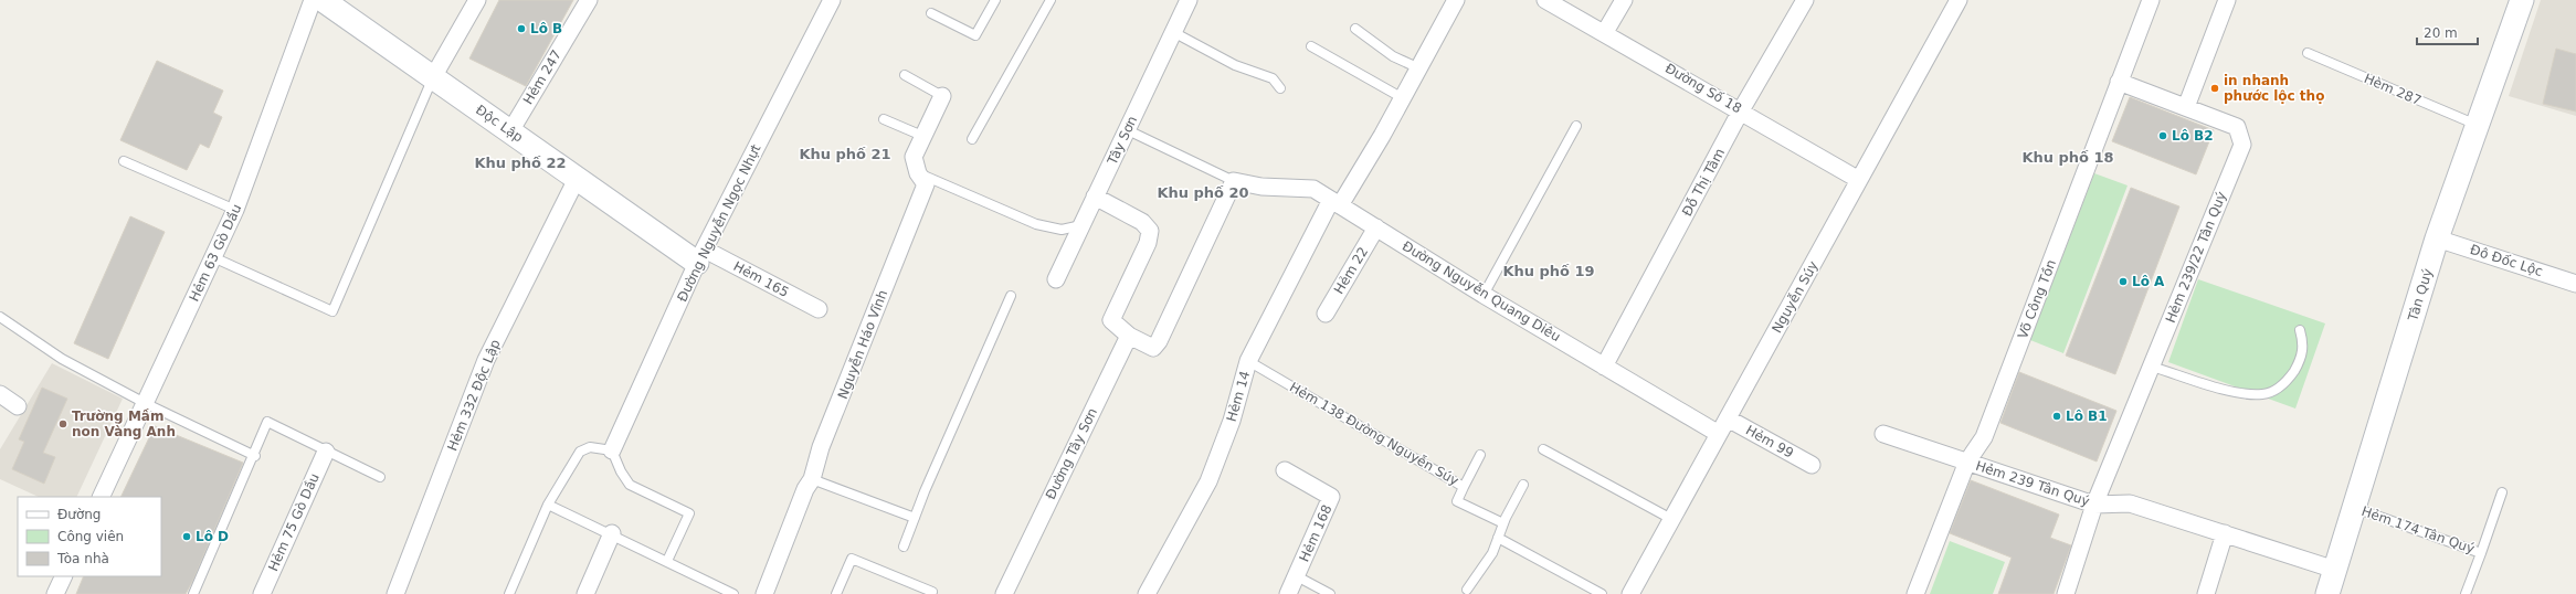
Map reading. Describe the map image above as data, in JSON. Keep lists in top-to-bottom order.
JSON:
{
  "streets": {
    "street": [
      "Hẻm 247",
      "Đường Số 18",
      "Độc Lập",
      "Tây Sơn",
      "Đỗ Thị Tâm",
      "Đường Nguyễn Ngọc Nhựt",
      "Hẻm 63 Gò Dầu",
      "Hẻm 239/22 Tân Quý",
      "Đô Đốc Lộc",
      "Hẻm 22",
      "Hẻm 165",
      "Đường Nguyễn Quang Diêu",
      "Tân Quý",
      "Nguyễn Súy",
      "Võ Công Tồn",
      "Nguyễn Háo Vĩnh",
      "Hẻm 332 Độc Lập",
      "Hẻm 14",
      "Hẻm 99",
      "Đường Tây Sơn",
      "Hẻm 239 Tân Quý",
      "Hẻm 75 Gò Dầu",
      "Hẻm 168"
    ],
    "lane": ["Hèm 287", "Hẻm 138 Đường Nguyễn Súy", "Hẻm 174 Tân Quý"]
  },
  "crossings": [
    ["Hẻm 247", "Độc Lập"],
    ["Đường Số 18", "Đỗ Thị Tâm"],
    ["Đường Số 18", "Nguyễn Súy"],
    ["Hèm 287", "Tân Quý"],
    ["Độc Lập", "Đường Nguyễn Ngọc Nhựt"],
    ["Độc Lập", "Hẻm 165"],
    ["Độc Lập", "Hẻm 332 Độc Lập"],
    ["Đỗ Thị Tâm", "Đường Nguyễn Quang Diêu"],
    ["Đường Nguyễn Ngọc Nhựt", "Hẻm 165"],
    ["Hẻm 239/22 Tân Quý", "Võ Công Tồn"],
    ["Hẻm 239/22 Tân Quý", "Hẻm 239 Tân Quý"],
    ["Đô Đốc Lộc", "Tân Quý"],
    ["Hẻm 22", "Đường Nguyễn Quang Diêu"],
    ["Đường Nguyễn Quang Diêu", "Nguyễn Súy"],
    ["Đường Nguyễn Quang Diêu", "Hẻm 14"],
    ["Tân Quý", "Hẻm 239 Tân Quý"],
    ["Tân Quý", "Hẻm 174 Tân Quý"],
    ["Nguyễn Súy", "Hẻm 99"],
    ["Võ Công Tồn", "Hẻm 239 Tân Quý"],
    ["Hẻm 14", "Hẻm 138 Đường Nguyễn Súy"]
  ],
  "districts": [
    "Khu phố 21",
    "Khu phố 18",
    "Khu phố 22",
    "Khu phố 20",
    "Khu phố 19"
  ],
  "places": [
    "Lô B",
    "in nhanh phước lộc thọ",
    "Lô B2",
    "Lô A",
    "Lô B1",
    "Trường Mầm non Vàng Anh",
    "Lô D"
  ],
  "legend": ["Đường", "Công viên", "Tòa nhà"],
  "scale_bar": "20 m"
}
